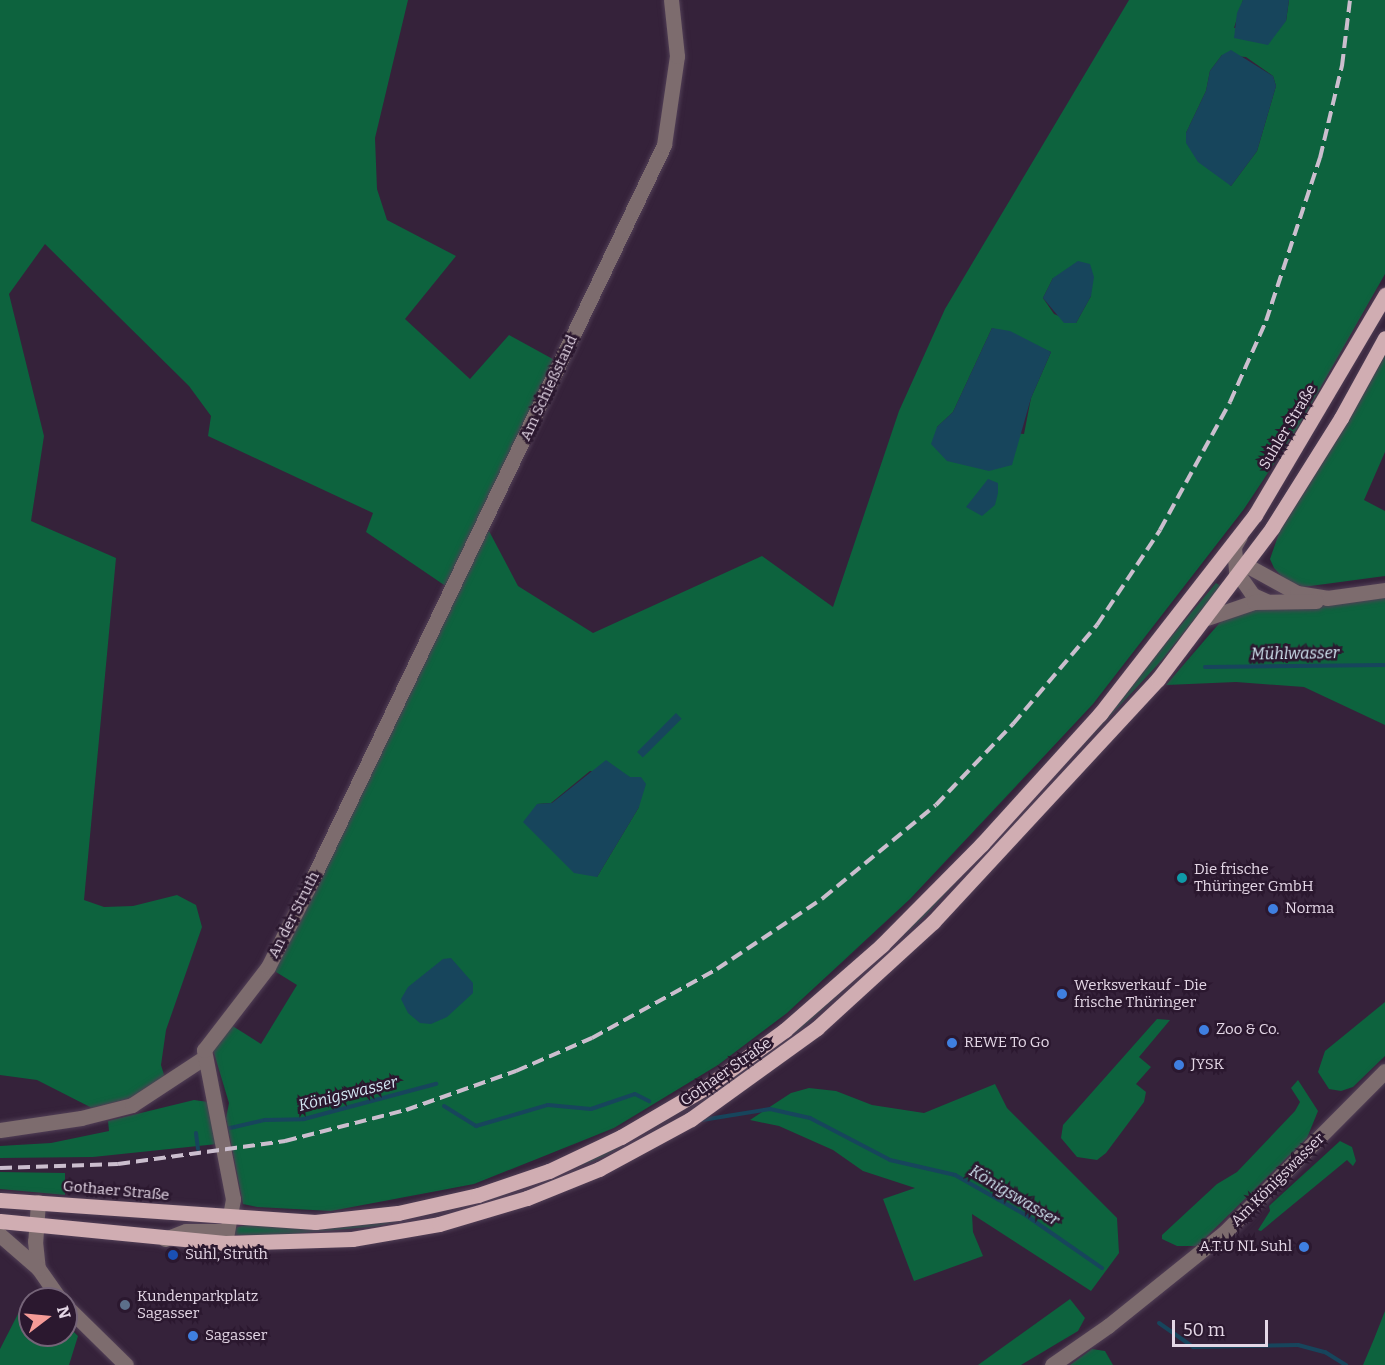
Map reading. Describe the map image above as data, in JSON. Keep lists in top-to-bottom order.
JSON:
{
  "streets": {
    "main road": ["Suhler Straße", "Gothaer Straße"],
    "street": ["Am Schießstand", "An der Struth", "Am Königswasser"]
  },
  "crossings": [
    ["Am Schießstand", "An der Struth"],
    ["Suhler Straße", "Gothaer Straße"]
  ],
  "water": ["Mühlwasser", "Königswasser"],
  "places": [
    "Die frische Thüringer GmbH",
    "Norma",
    "Werksverkauf - Die frische Thüringer",
    "Zoo & Co.",
    "REWE To Go",
    "JYSK",
    "A.T.U NL Suhl",
    "Suhl, Struth",
    "Kundenparkplatz Sagasser",
    "Sagasser"
  ],
  "scale_bar": "50 m",
  "north": "right"
}
